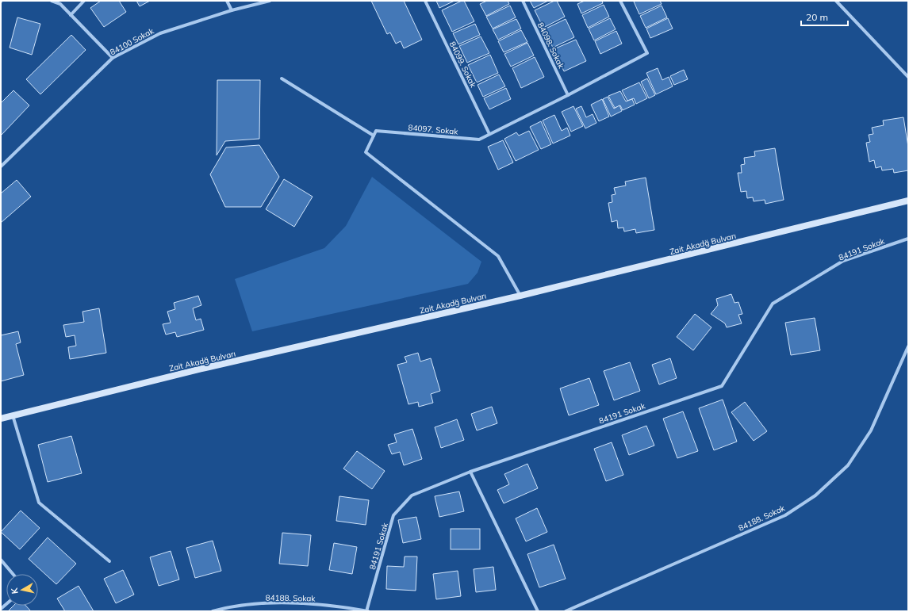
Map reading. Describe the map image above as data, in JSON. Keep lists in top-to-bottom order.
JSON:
{
  "streets": {
    "street": [
      "84100 Sokak",
      "84098. Sokak",
      "84099. Sokak",
      "84097. Sokak",
      "Zait Akadğ Bulvarı",
      "84191 Sokak",
      "84188. Sokak"
    ]
  },
  "crossings": [
    ["84098. Sokak", "84097. Sokak"],
    ["84099. Sokak", "84097. Sokak"],
    ["84191 Sokak", "84188. Sokak"]
  ],
  "scale_bar": "20 m",
  "north": "left"
}
